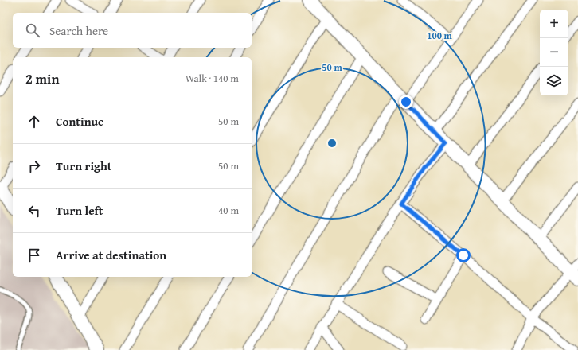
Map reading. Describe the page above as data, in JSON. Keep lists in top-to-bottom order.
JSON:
{
  "page": {
    "map_buttons": ["+", "−"],
    "search": "Search here",
    "heading": ["2 min", "Walk · 140 m"],
    "list": [
      ["Continue", "50 m"],
      ["Turn right", "50 m"],
      ["Turn left", "40 m"],
      "Arrive at destination"
    ]
  },
  "rings": ["100 m", "50 m"]
}
